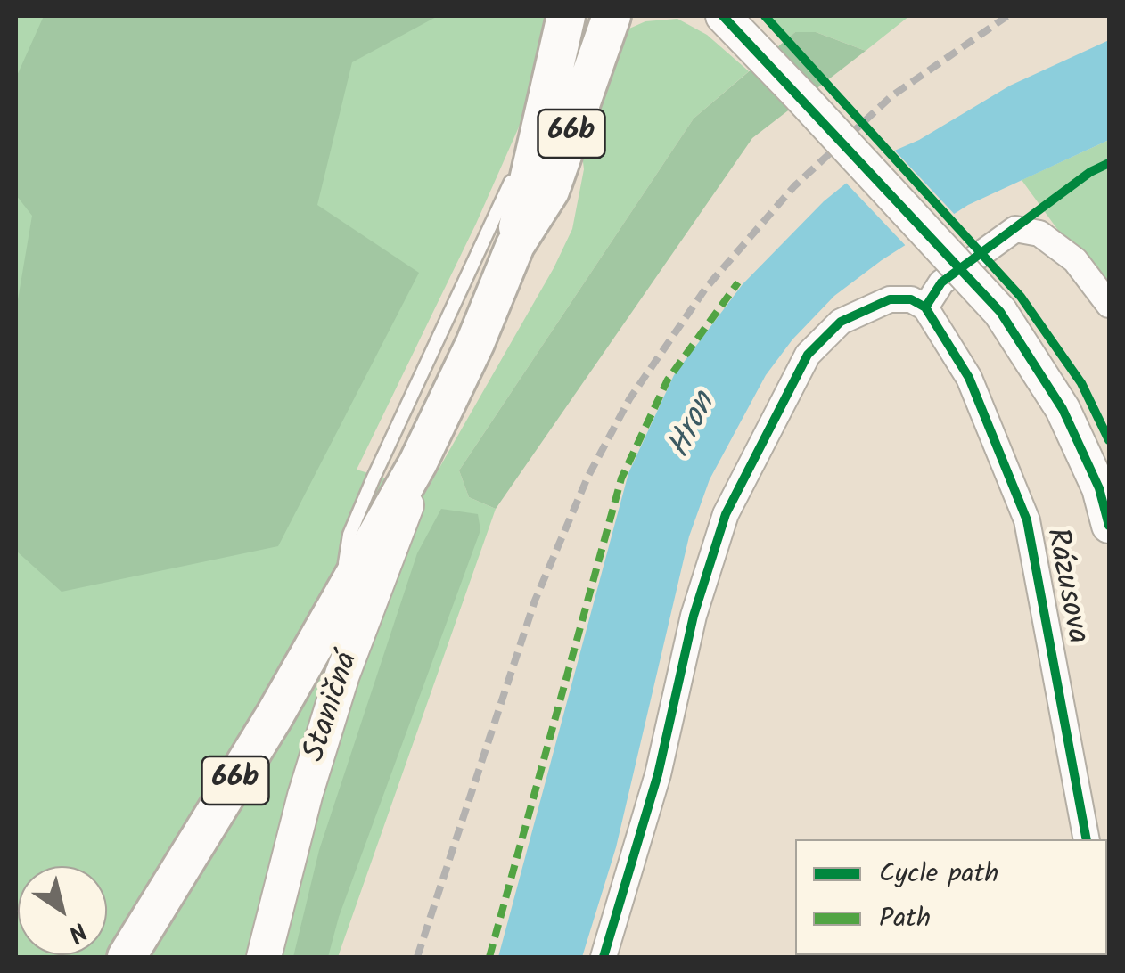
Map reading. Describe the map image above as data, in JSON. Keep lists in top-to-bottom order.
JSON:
{
  "streets": {
    "main road": ["66b", "Rázusova", "Staničná"]
  },
  "crossings": [
    ["66b", "Staničná"]
  ],
  "water": ["Hron"],
  "legend": ["Cycle path", "Path"],
  "north": "bottom right"
}
